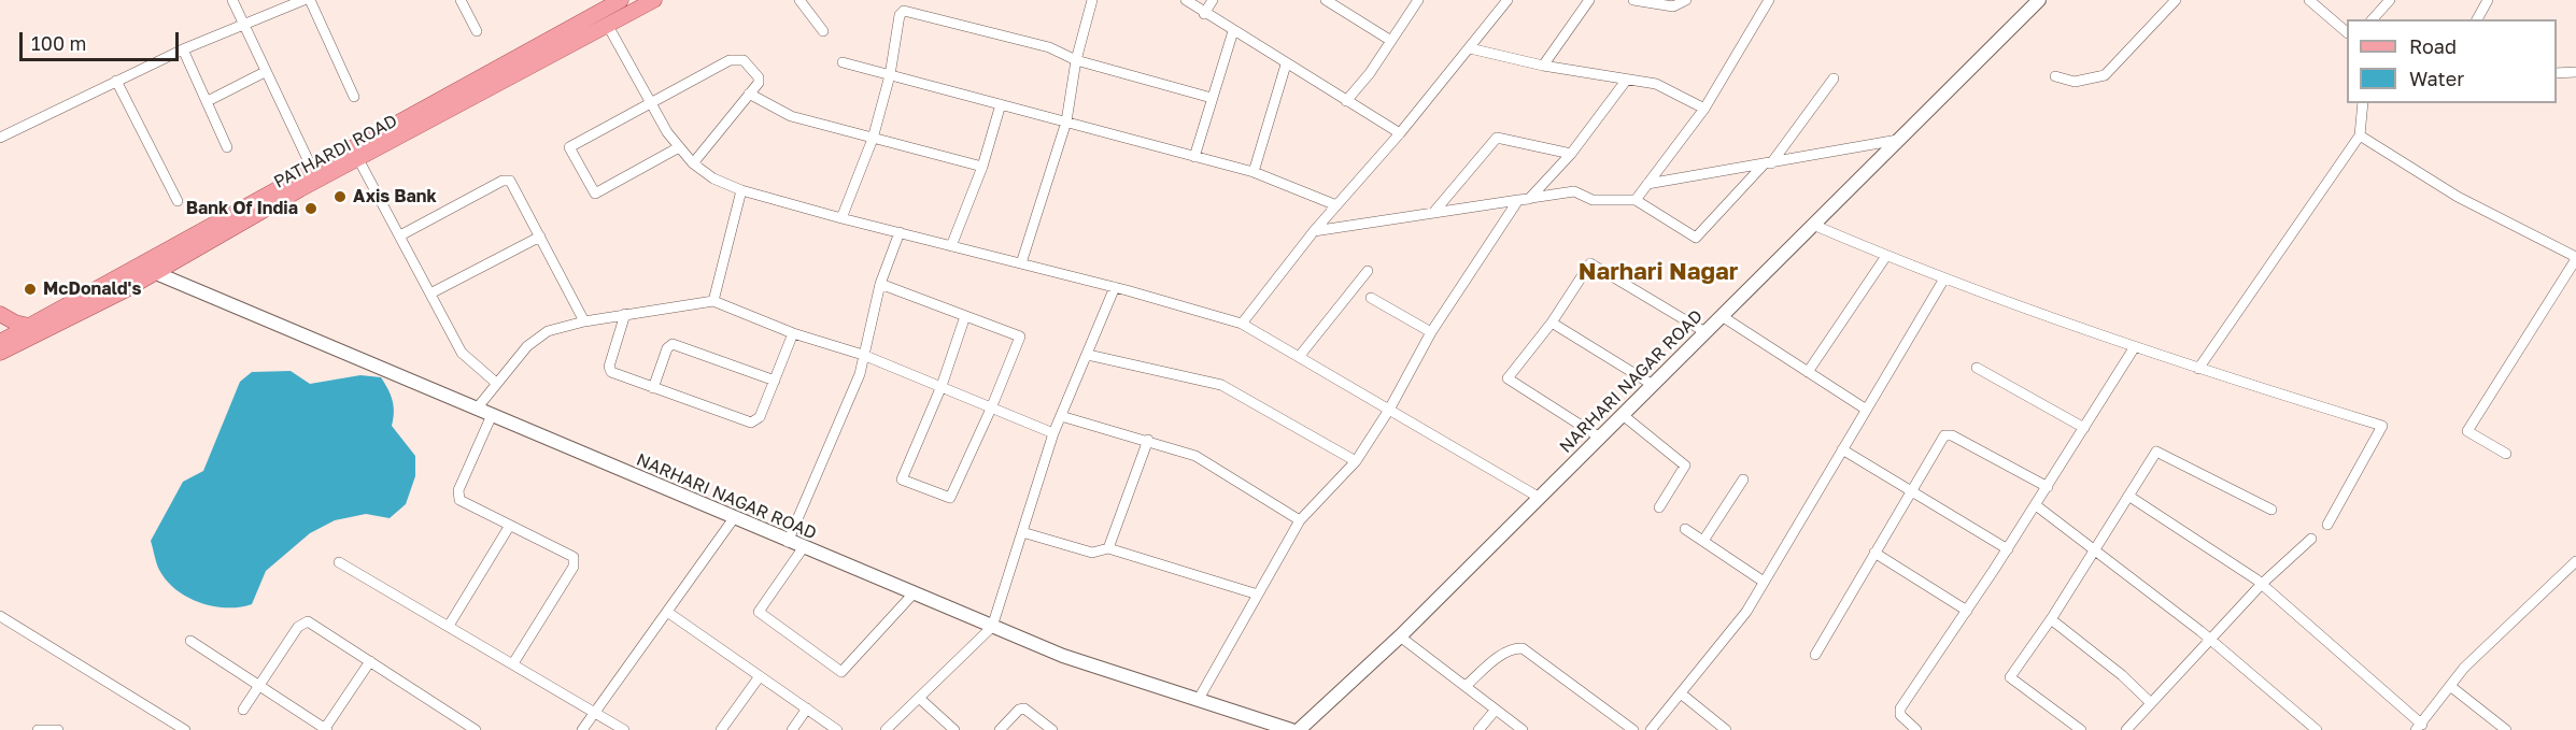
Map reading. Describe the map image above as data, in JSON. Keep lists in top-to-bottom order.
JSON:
{
  "streets": {
    "main road": ["PATHARDI ROAD"],
    "street": ["NARHARI NAGAR ROAD"]
  },
  "districts": ["Narhari Nagar"],
  "places": ["Axis Bank", "Bank Of India", "McDonald's"],
  "legend": ["Road", "Water"],
  "scale_bar": "100 m"
}
